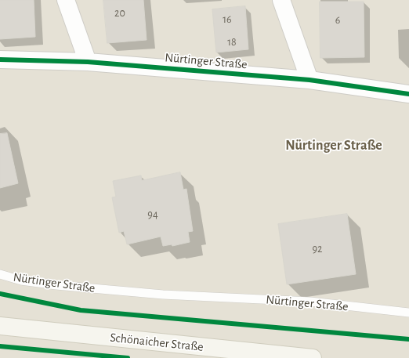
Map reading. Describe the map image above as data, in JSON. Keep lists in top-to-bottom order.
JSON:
{
  "streets": {
    "main road": ["Schönaicher Straße"],
    "street": ["Nürtinger Straße"]
  },
  "districts": ["Nürtinger Straße"],
  "house_numbers": [
    "20",
    "16",
    "6",
    "18",
    "94",
    "92"
  ]
}
